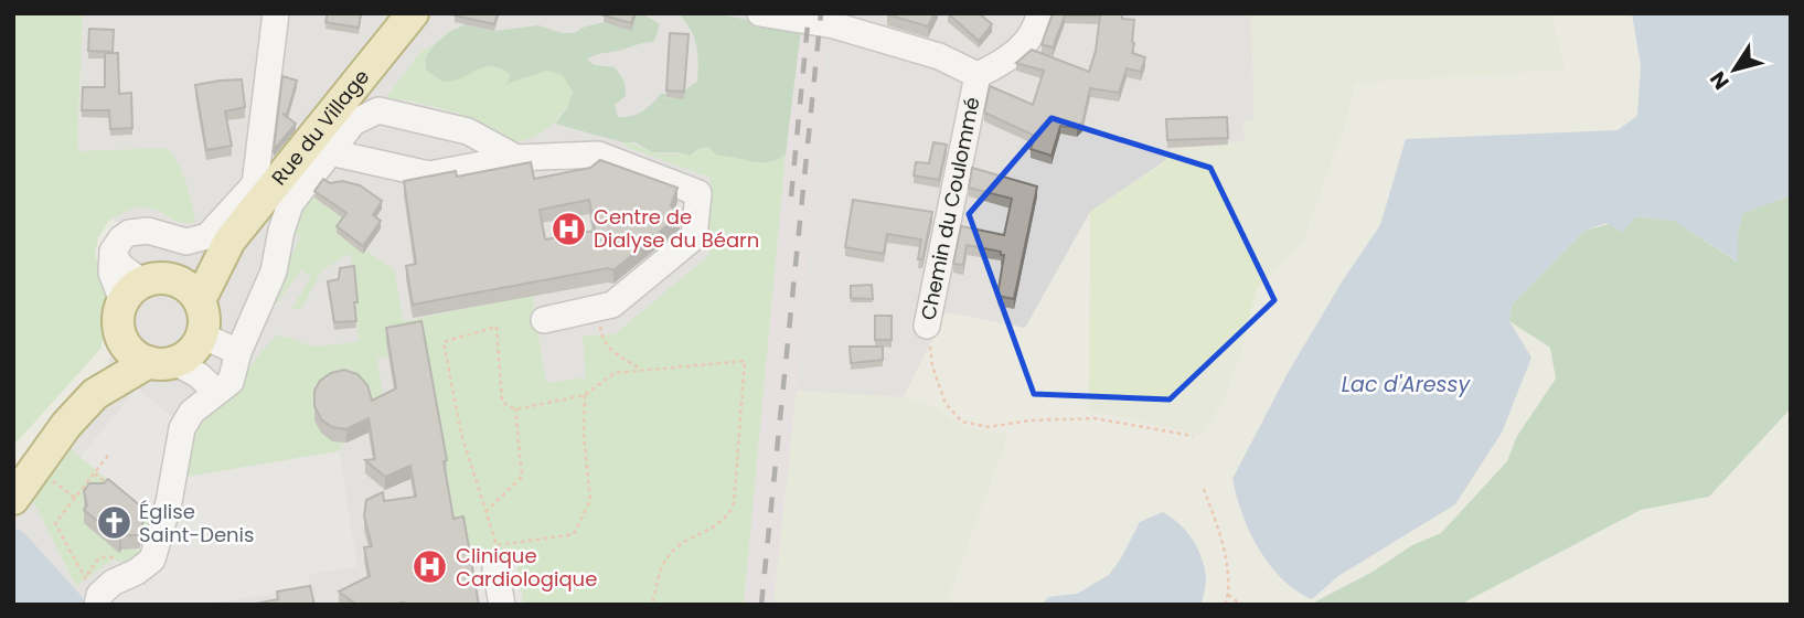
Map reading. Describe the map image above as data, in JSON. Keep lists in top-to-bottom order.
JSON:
{
  "streets": {
    "main road": ["Rue du Village"],
    "street": ["Chemin du Coulommé"]
  },
  "water": ["Lac d'Aressy"],
  "places": {
    "hospital": ["Centre de Dialyse du Béarn", "Clinique Cardiologique"],
    "church": ["Église Saint-Denis"]
  },
  "north": "bottom left"
}
